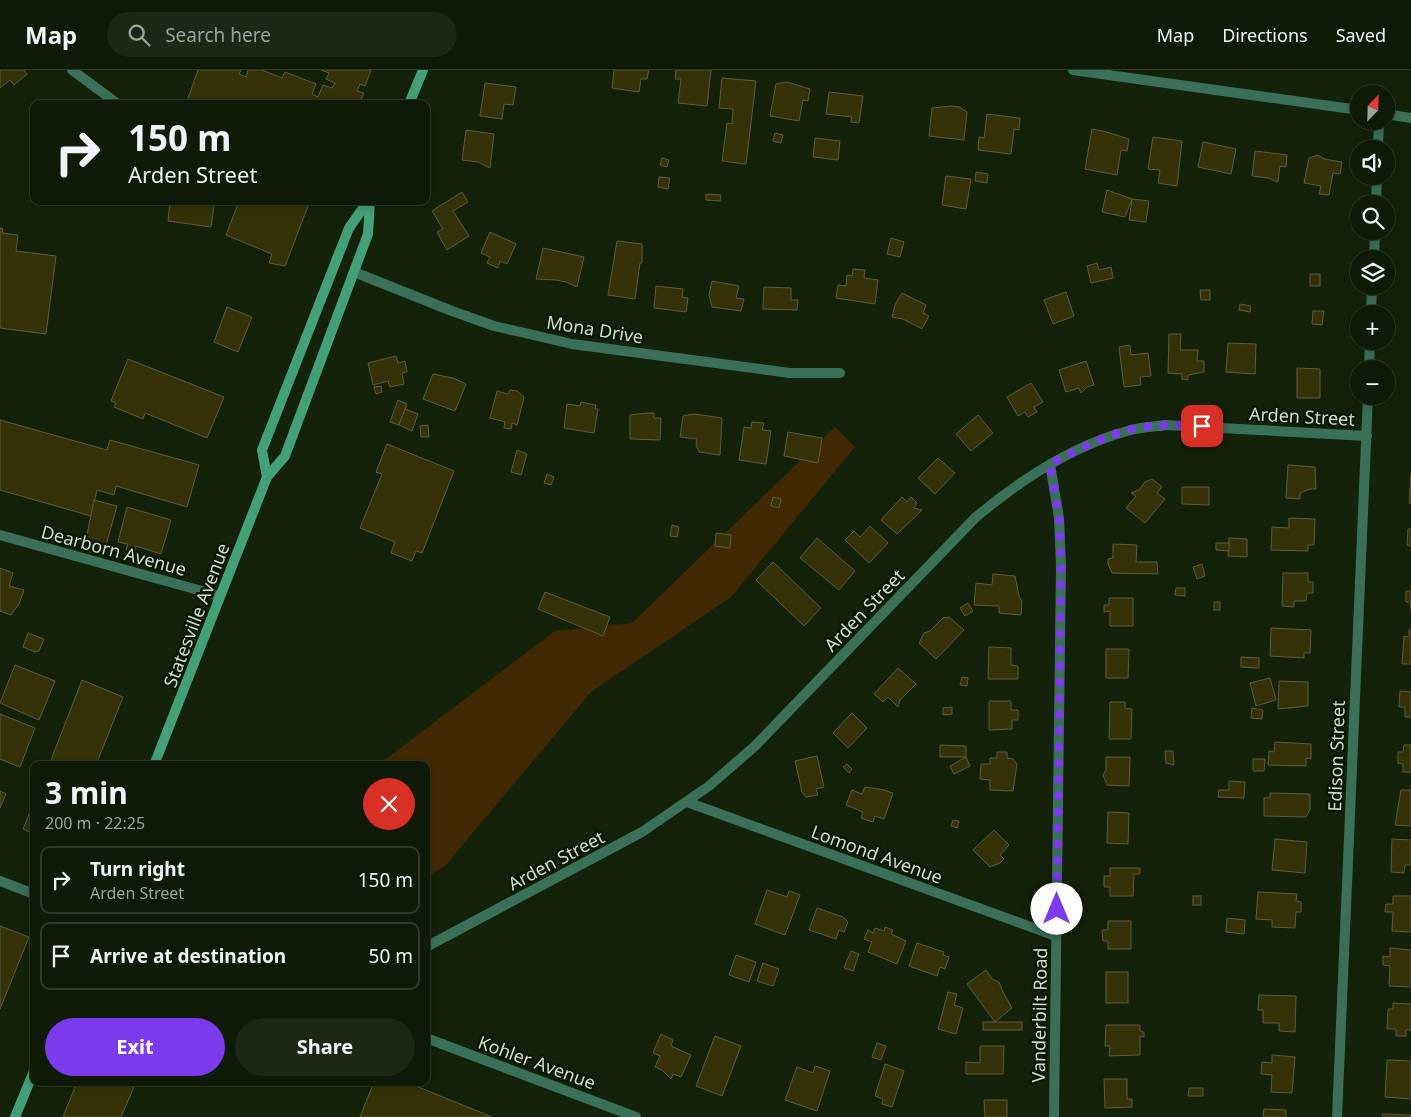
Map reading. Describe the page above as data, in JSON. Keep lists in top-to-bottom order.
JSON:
{
  "streets": {
    "main road": ["Statesville Avenue"],
    "street": [
      "Mona Drive",
      "Arden Street",
      "Dearborn Avenue",
      "Edison Street",
      "Lomond Avenue",
      "Vanderbilt Road",
      "Kohler Avenue"
    ]
  },
  "crossings": [
    ["Mona Drive", "Statesville Avenue"],
    ["Arden Street", "Edison Street"],
    ["Arden Street", "Lomond Avenue"],
    ["Arden Street", "Vanderbilt Road"],
    ["Dearborn Avenue", "Statesville Avenue"],
    ["Lomond Avenue", "Vanderbilt Road"]
  ],
  "north": "top right",
  "page": {
    "header": "Map",
    "search": "Search here",
    "nav": ["Map", "Directions", "Saved"],
    "map_buttons": ["+", "−"],
    "turn": ["150 m", "Arden Street"],
    "heading": ["3 min", "200 m · 22:25"],
    "list": [
      {
        "name": "Turn right",
        "note": "Arden Street",
        "value": "150 m"
      },
      {
        "name": "Arrive at destination",
        "value": "50 m"
      }
    ],
    "buttons": ["Exit", "Share"]
  }
}
